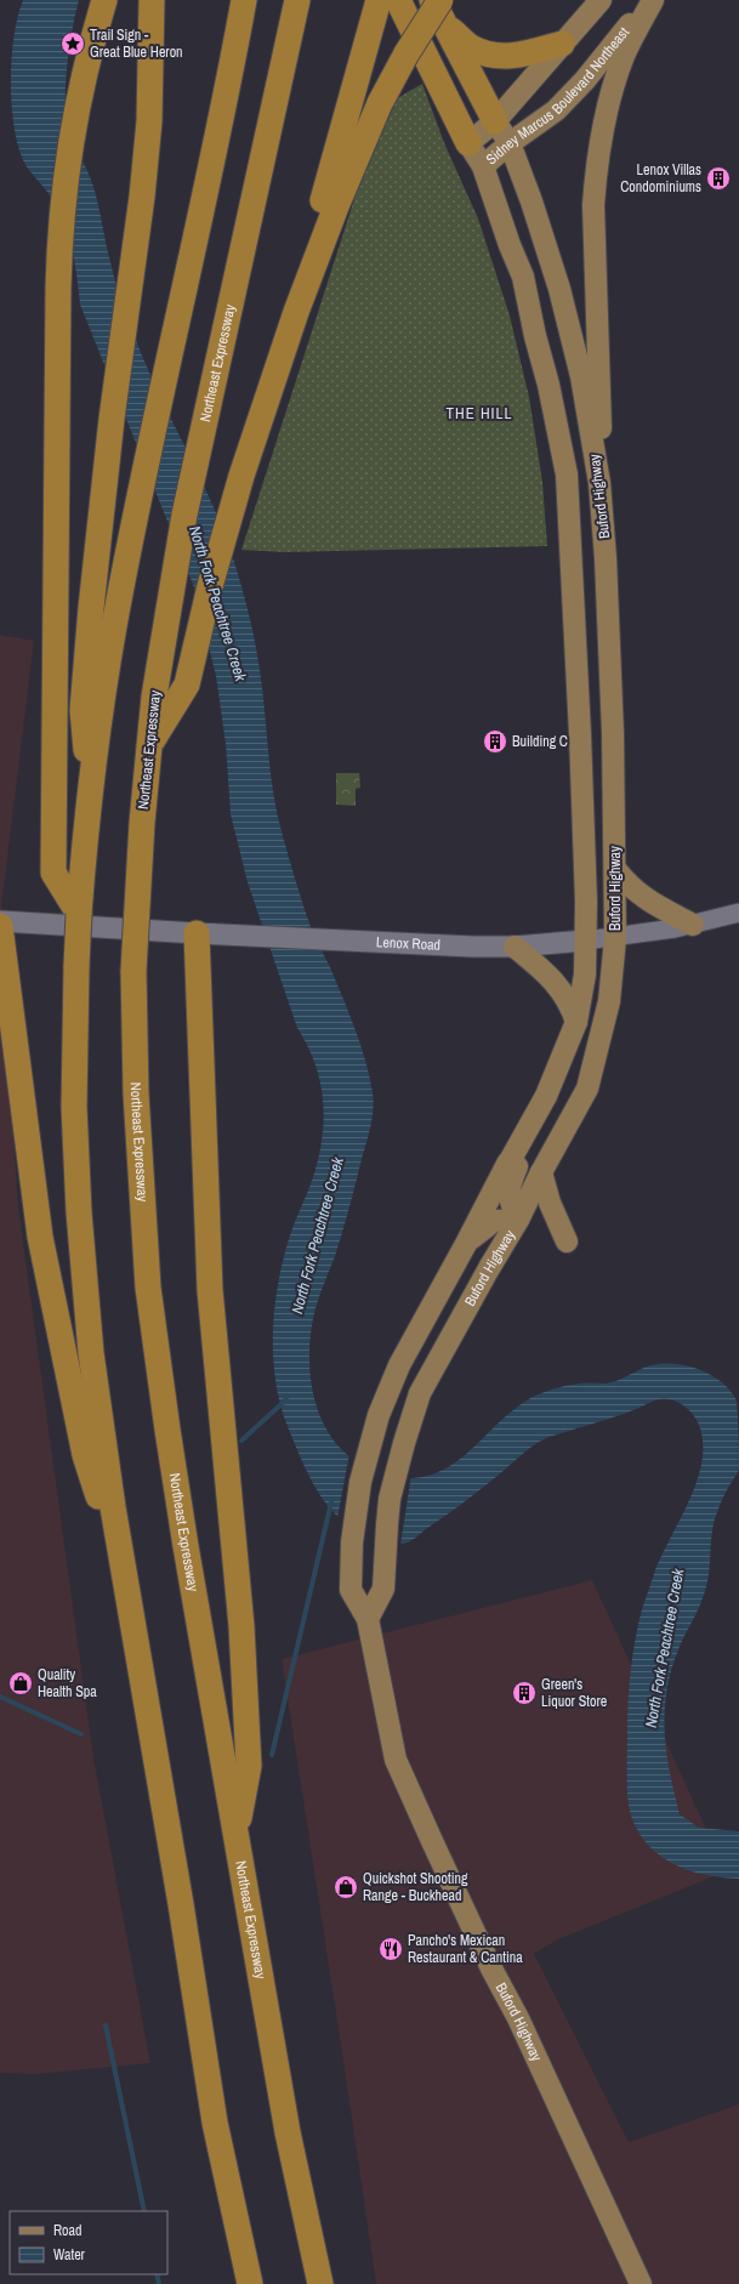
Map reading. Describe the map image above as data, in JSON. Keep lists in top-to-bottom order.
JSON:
{
  "streets": {
    "highway": ["Northeast Expressway"],
    "main road": ["Sidney Marcus Boulevard Northeast", "Buford Highway", "Lenox Road"]
  },
  "crossings": [
    ["Sidney Marcus Boulevard Northeast", "Buford Highway"],
    ["Buford Highway", "Lenox Road"]
  ],
  "districts": ["THE HILL"],
  "water": ["North Fork Peachtree Creek"],
  "places": {
    "place": ["Trail Sign - Great Blue Heron"],
    "building": ["Lenox Villas Condominiums", "Building C", "Green's Liquor Store"],
    "shop": ["Quality Health Spa", "Quickshot Shooting Range - Buckhead"],
    "restaurant": ["Pancho's Mexican Restaurant & Cantina"]
  },
  "legend": ["Road", "Water"]
}
